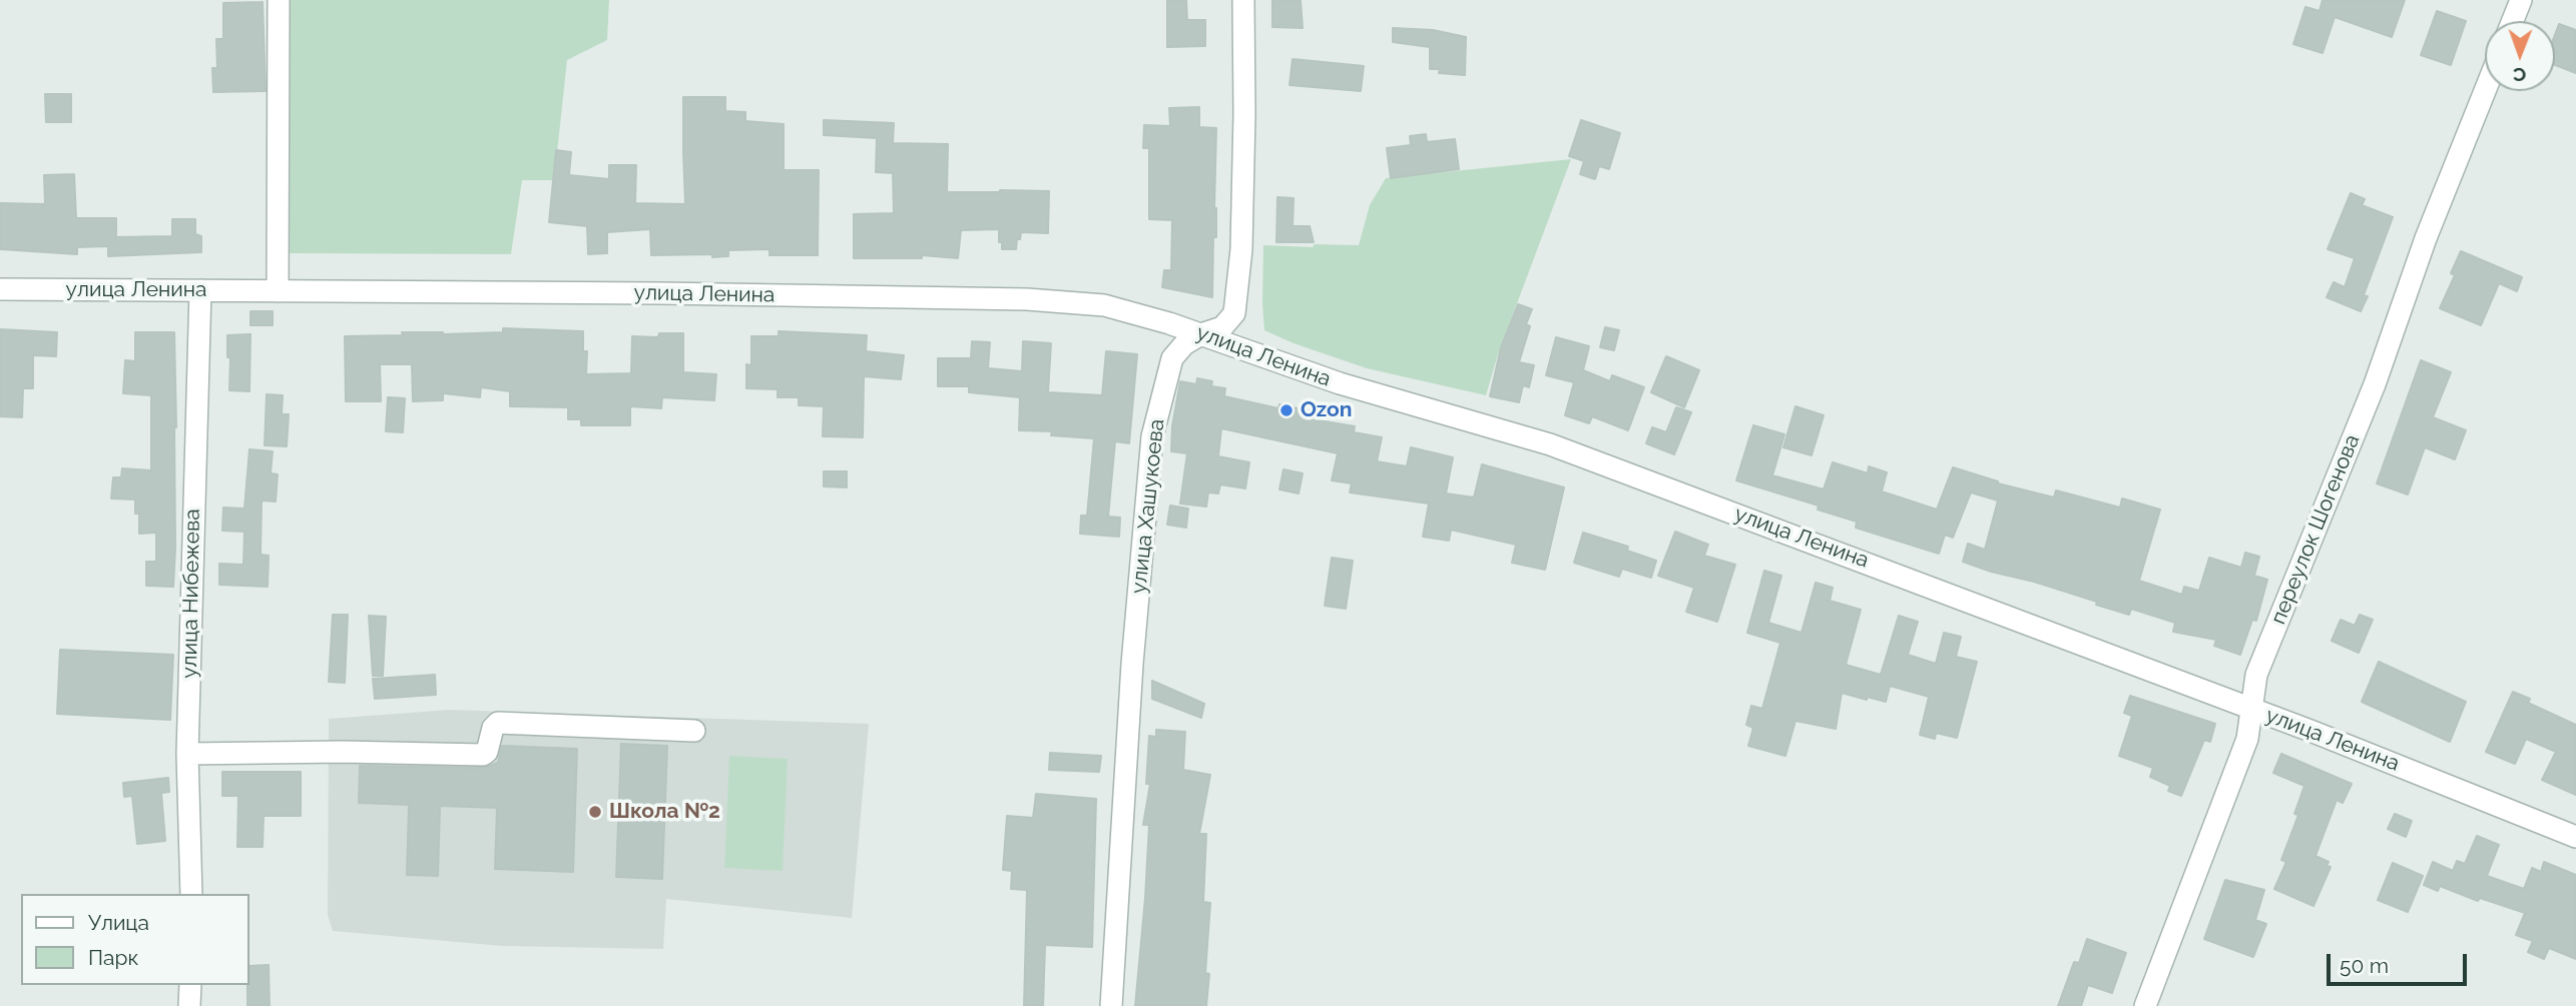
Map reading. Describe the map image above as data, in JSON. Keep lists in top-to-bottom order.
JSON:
{
  "streets": {
    "street": [
      "улица Ленина",
      "улица Хашукоева",
      "переулок Шогенова",
      "улица Нибежева"
    ]
  },
  "crossings": [
    ["улица Ленина", "улица Хашукоева"],
    ["улица Ленина", "переулок Шогенова"],
    ["улица Ленина", "улица Нибежева"]
  ],
  "places": ["Ozon", "Школа №2"],
  "legend": ["Улица", "Парк"],
  "scale_bar": "50 m",
  "north": "bottom"
}
